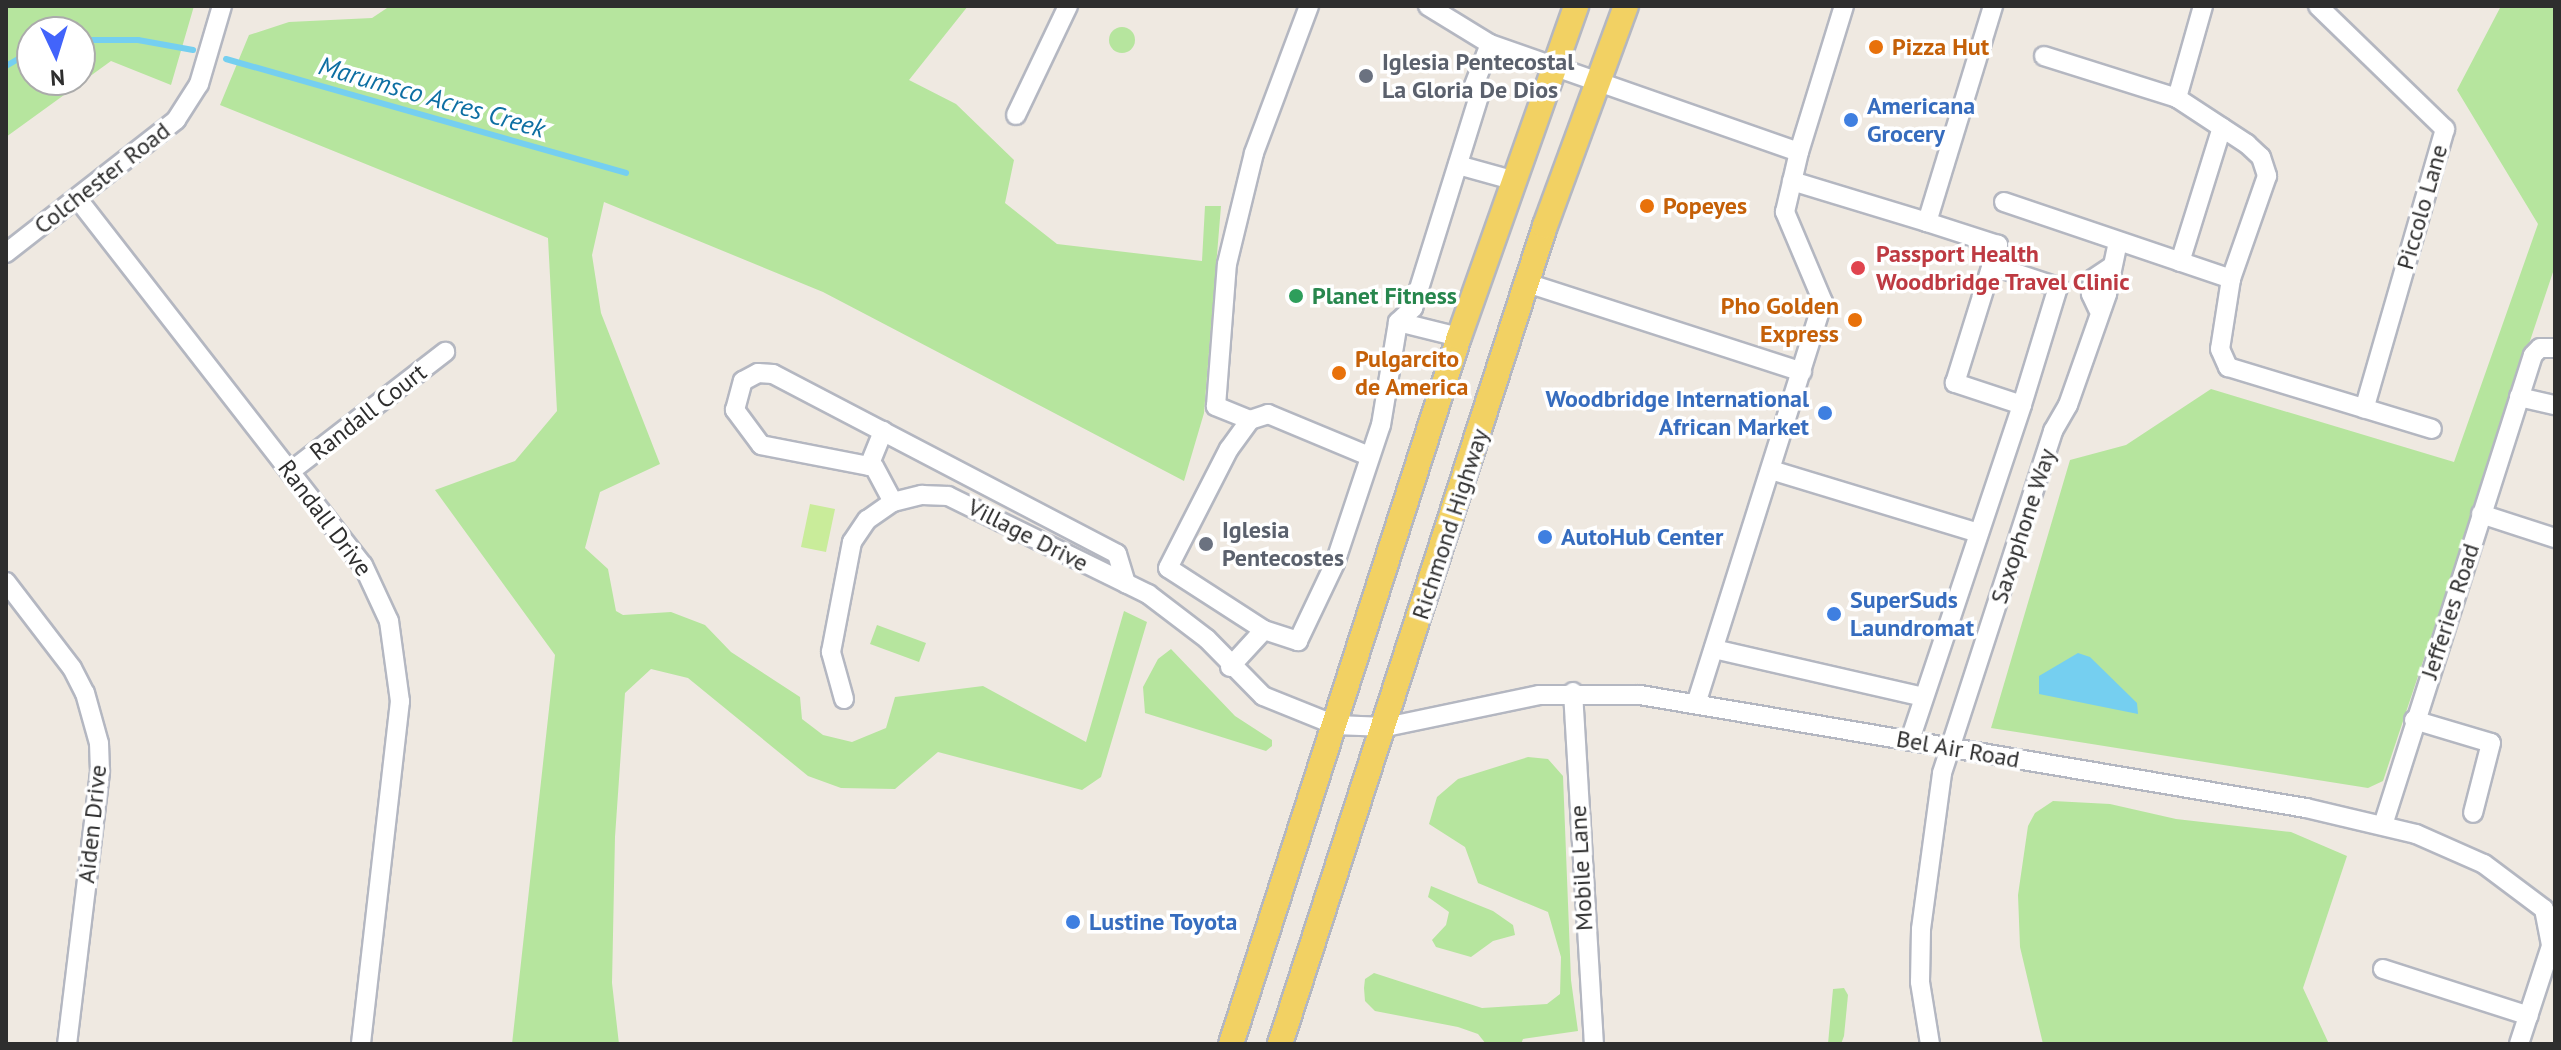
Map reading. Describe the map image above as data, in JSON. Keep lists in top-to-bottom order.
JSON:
{
  "streets": {
    "main road": ["Richmond Highway"],
    "street": [
      "Colchester Road",
      "Piccolo Lane",
      "Randall Court",
      "Randall Drive",
      "Saxophone Way",
      "Village Drive",
      "Jefferies Road",
      "Bel Air Road",
      "Aiden Drive",
      "Mobile Lane"
    ]
  },
  "crossings": [
    ["Colchester Road", "Randall Drive"],
    ["Randall Court", "Randall Drive"],
    ["Richmond Highway", "Village Drive"],
    ["Richmond Highway", "Bel Air Road"],
    ["Saxophone Way", "Bel Air Road"],
    ["Village Drive", "Bel Air Road"],
    ["Jefferies Road", "Bel Air Road"],
    ["Bel Air Road", "Mobile Lane"]
  ],
  "water": ["Marumsco Acres Creek"],
  "places": [
    "Pizza Hut",
    "Iglesia Pentecostal La Gloria De Dios",
    "Americana Grocery",
    "Popeyes",
    "Passport Health Woodbridge Travel Clinic",
    "Planet Fitness",
    "Pho Golden Express",
    "Pulgarcito de America",
    "Woodbridge International African Market",
    "AutoHub Center",
    "Iglesia Pentecostes",
    "SuperSuds Laundromat",
    "Lustine Toyota"
  ],
  "north": "bottom"
}
